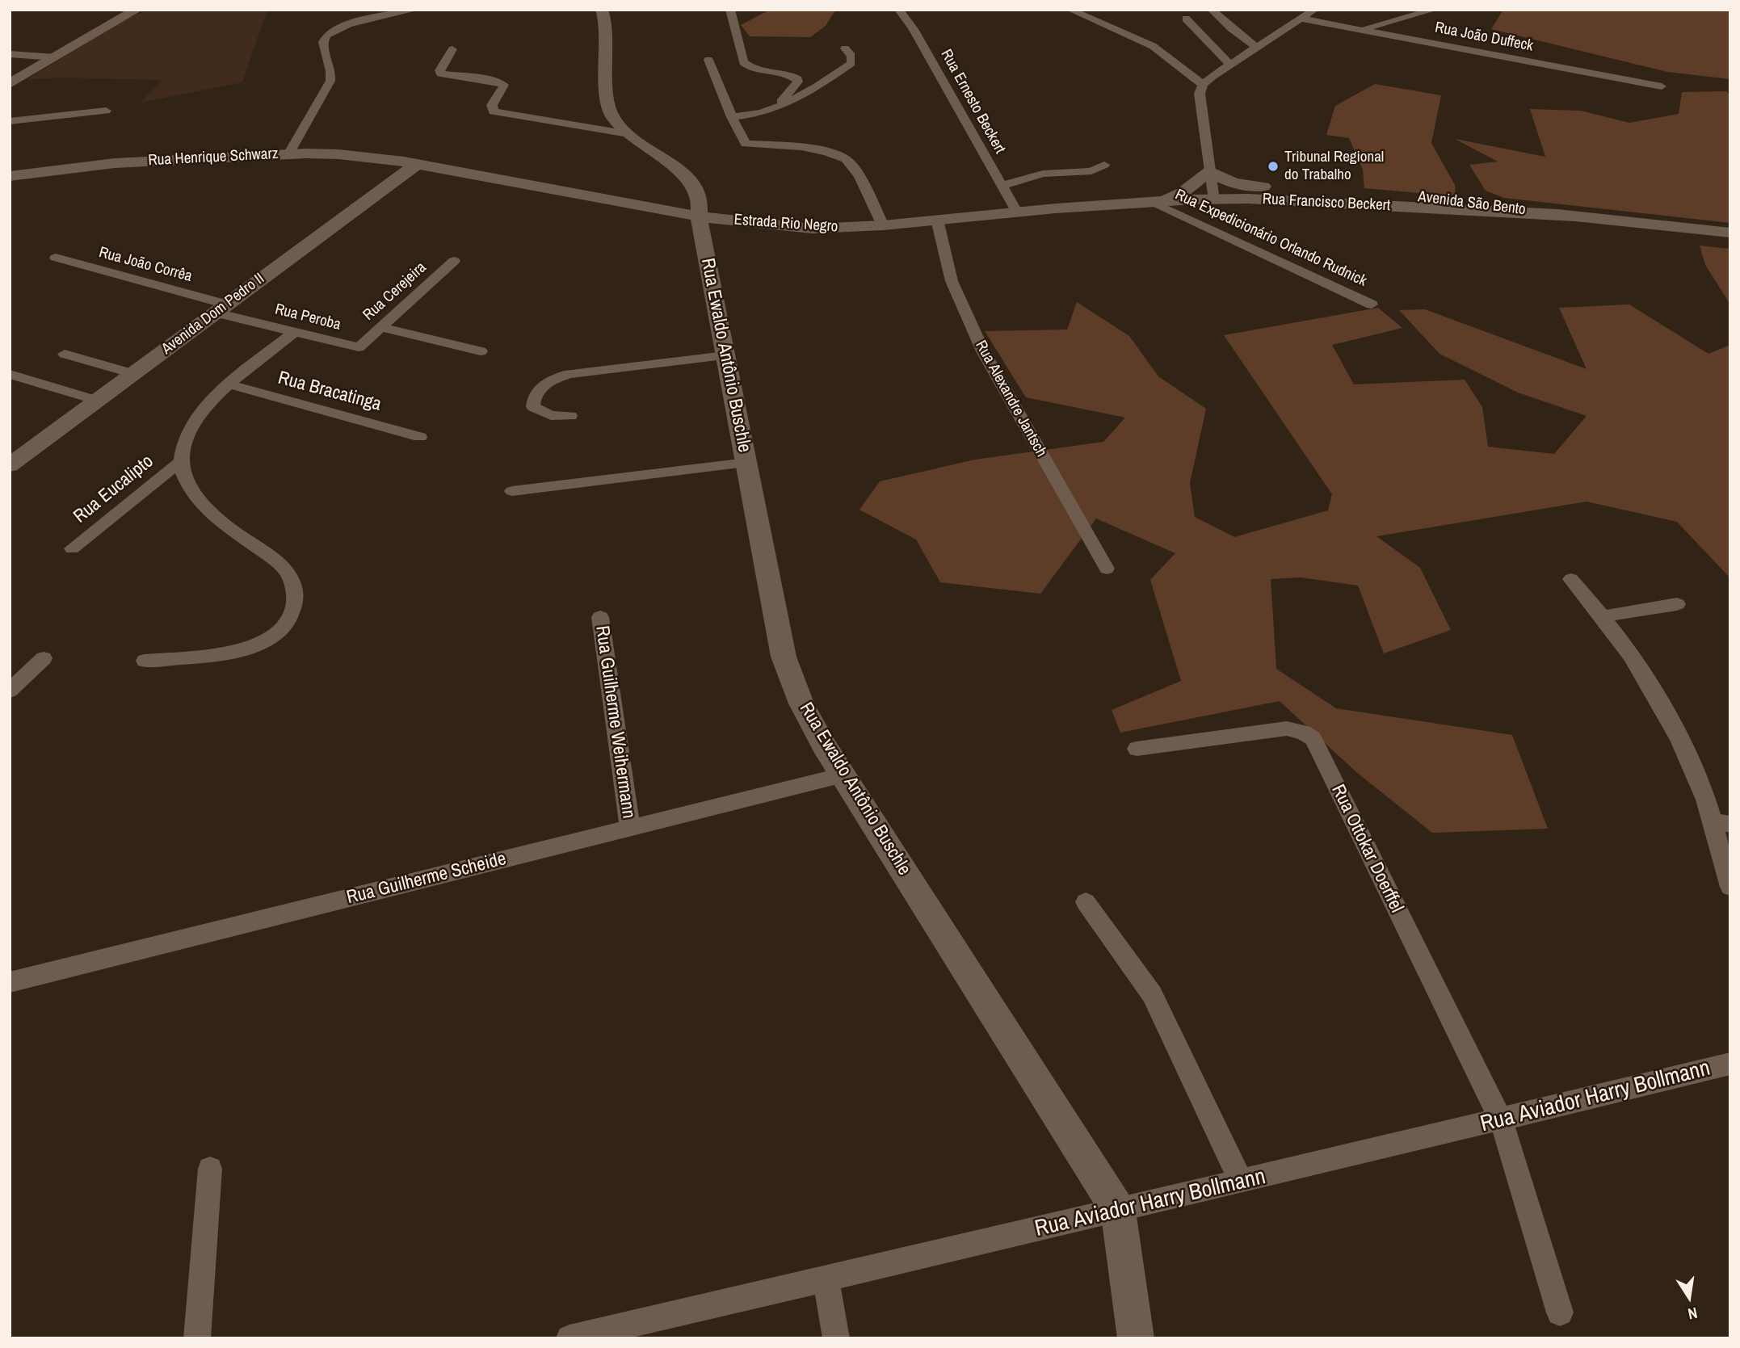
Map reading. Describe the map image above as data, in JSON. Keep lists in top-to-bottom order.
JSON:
{
  "streets": {
    "main road": [
      "Rua Henrique Schwarz",
      "Rua Francisco Beckert",
      "Avenida São Bento",
      "Estrada Rio Negro",
      "Avenida Dom Pedro II",
      "Rua Ewaldo Antônio Buschle"
    ],
    "street": [
      "Rua João Duffeck",
      "Rua Ernesto Beckert",
      "Rua Expedicionário Orlando Rudnick",
      "Rua João Corrêa",
      "Rua Cerejeira",
      "Rua Peroba",
      "Rua Bracatinga",
      "Rua Alexandre Jantsch",
      "Rua Eucalipto",
      "Rua Guilherme Weihermann",
      "Rua Ottokar Doerffel",
      "Rua Guilherme Scheide",
      "Rua Aviador Harry Bollmann"
    ]
  },
  "crossings": [
    ["Rua Ernesto Beckert", "Estrada Rio Negro"],
    ["Rua Henrique Schwarz", "Estrada Rio Negro"],
    ["Rua Henrique Schwarz", "Avenida Dom Pedro II"],
    ["Rua Francisco Beckert", "Avenida São Bento"],
    ["Rua Francisco Beckert", "Estrada Rio Negro"],
    ["Avenida São Bento", "Estrada Rio Negro"],
    ["Estrada Rio Negro", "Rua Expedicionário Orlando Rudnick"],
    ["Estrada Rio Negro", "Avenida Dom Pedro II"],
    ["Estrada Rio Negro", "Rua Ewaldo Antônio Buschle"],
    ["Estrada Rio Negro", "Rua Alexandre Jantsch"],
    ["Rua João Corrêa", "Avenida Dom Pedro II"],
    ["Rua João Corrêa", "Rua Peroba"],
    ["Rua Cerejeira", "Rua Peroba"],
    ["Avenida Dom Pedro II", "Rua Peroba"],
    ["Rua Ewaldo Antônio Buschle", "Rua Guilherme Scheide"],
    ["Rua Ewaldo Antônio Buschle", "Rua Aviador Harry Bollmann"],
    ["Rua Guilherme Weihermann", "Rua Guilherme Scheide"],
    ["Rua Ottokar Doerffel", "Rua Aviador Harry Bollmann"]
  ],
  "places": ["Tribunal Regional do Trabalho"],
  "north": "bottom"
}
